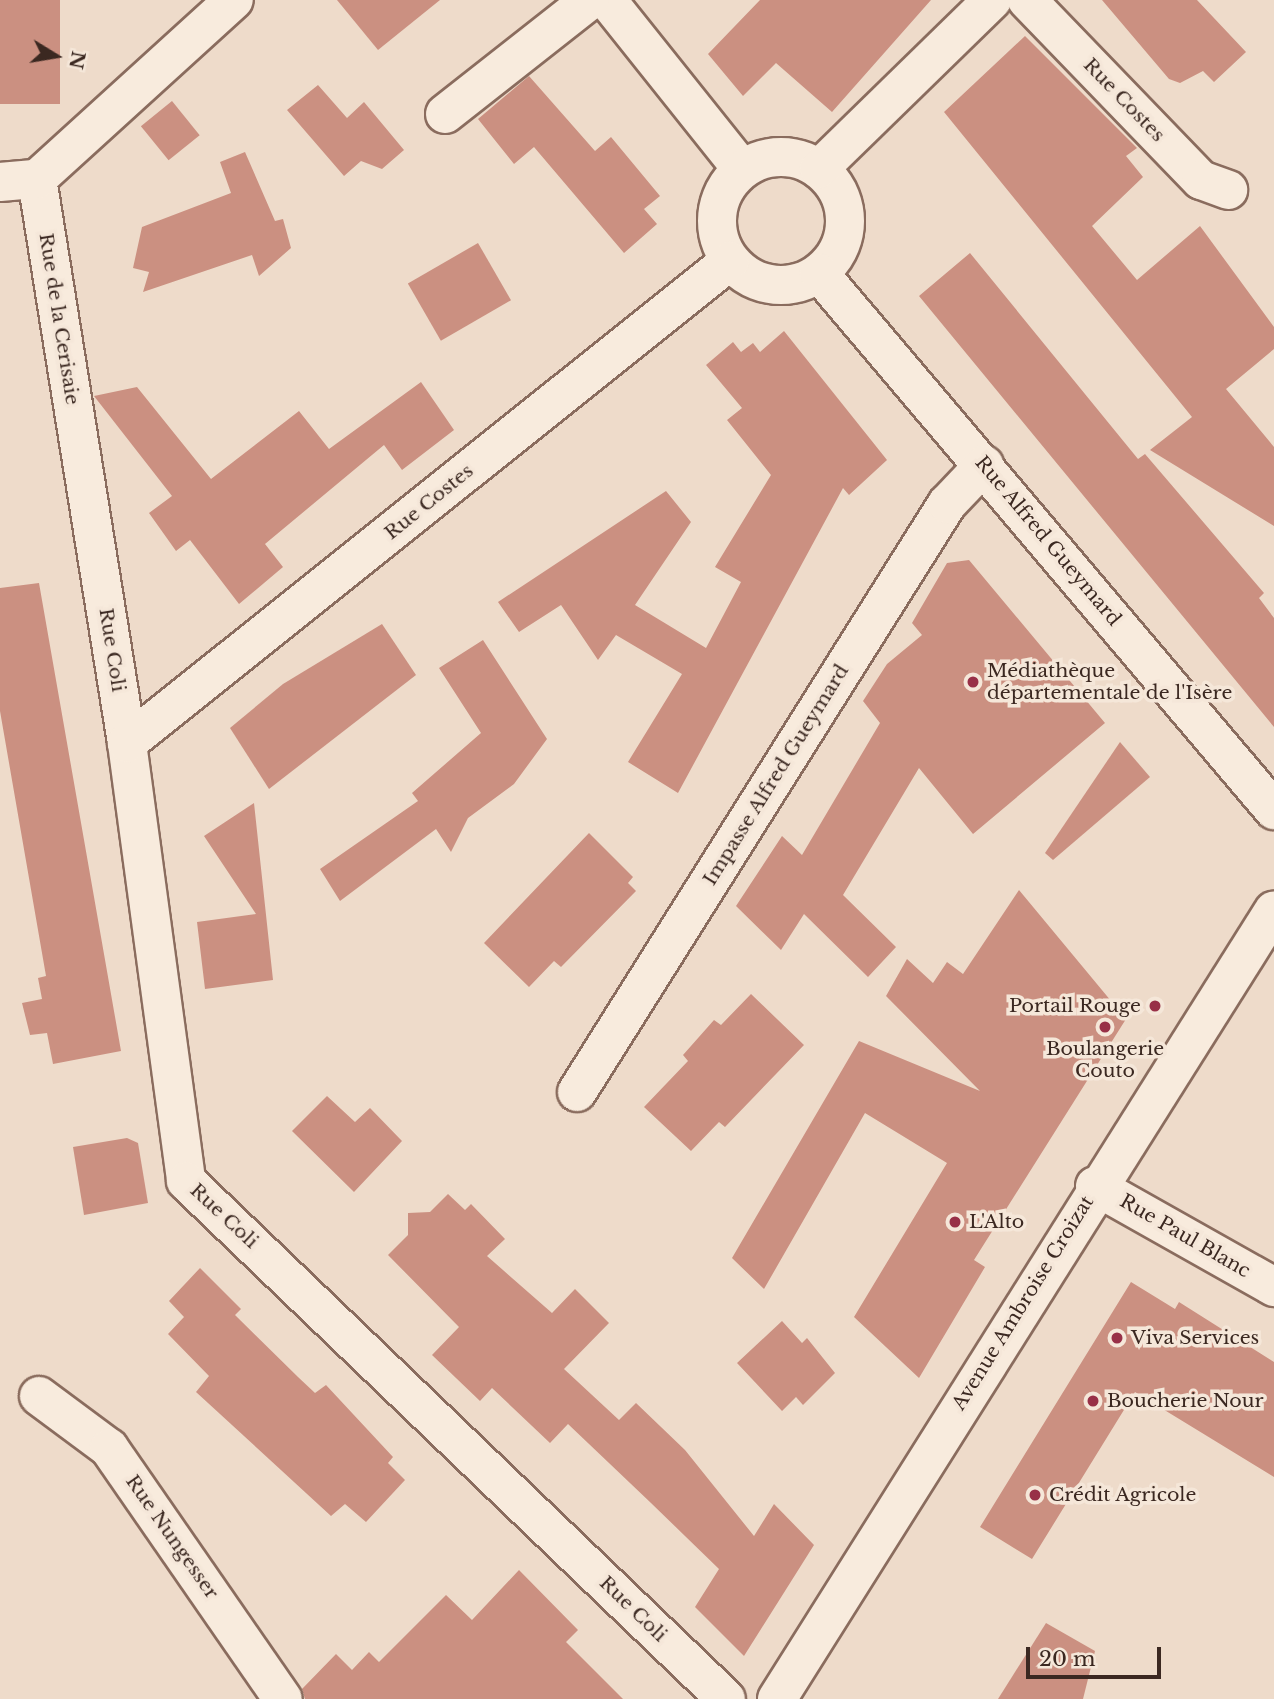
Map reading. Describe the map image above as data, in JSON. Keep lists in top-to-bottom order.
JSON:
{
  "streets": {
    "street": [
      "Rue Costes",
      "Rue de la Cerisaie",
      "Rue Alfred Gueymard",
      "Rue Coli",
      "Impasse Alfred Gueymard",
      "Rue Paul Blanc",
      "Avenue Ambroise Croizat",
      "Rue Nungesser"
    ]
  },
  "crossings": [
    ["Rue Costes", "Rue Alfred Gueymard"],
    ["Rue Costes", "Rue Coli"],
    ["Rue de la Cerisaie", "Rue Coli"],
    ["Rue Alfred Gueymard", "Impasse Alfred Gueymard"],
    ["Rue Paul Blanc", "Avenue Ambroise Croizat"]
  ],
  "places": [
    "Médiathèque départementale de l'Isère",
    "Portail Rouge",
    "Boulangerie Couto",
    "L'Alto",
    "Viva Services",
    "Boucherie Nour",
    "Crédit Agricole"
  ],
  "scale_bar": "20 m",
  "north": "right"
}
